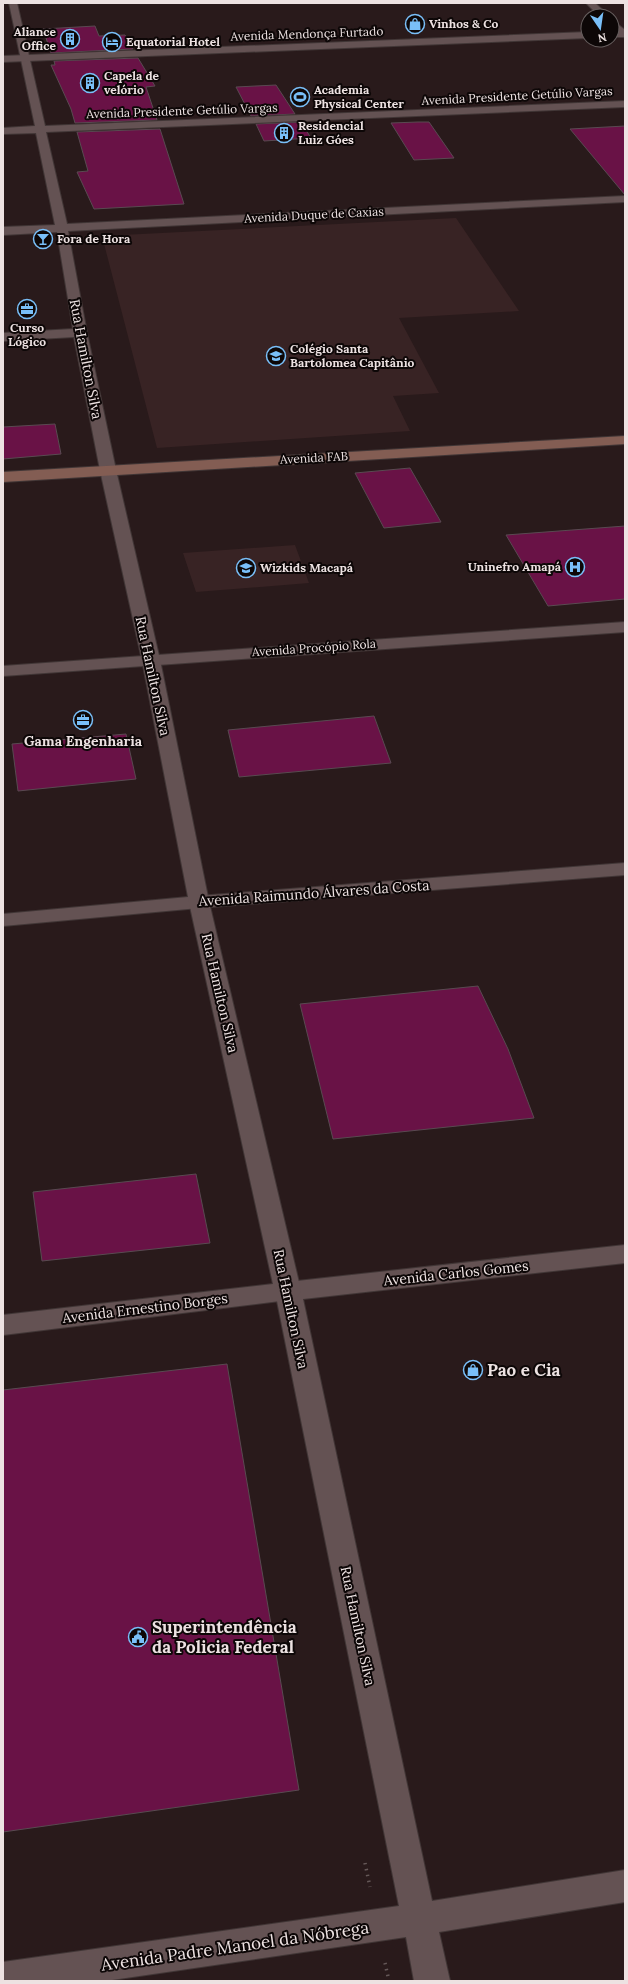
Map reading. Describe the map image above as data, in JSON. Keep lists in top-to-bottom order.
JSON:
{
  "streets": {
    "main road": ["Avenida FAB"],
    "street": [
      "Avenida Mendonça Furtado",
      "Avenida Presidente Getúlio Vargas",
      "Avenida Duque de Caxias",
      "Rua Hamilton Silva",
      "Avenida Procópio Rola",
      "Avenida Raimundo Álvares da Costa",
      "Avenida Carlos Gomes",
      "Avenida Ernestino Borges",
      "Avenida Padre Manoel da Nóbrega"
    ]
  },
  "crossings": [
    ["Avenida Mendonça Furtado", "Rua Hamilton Silva"],
    ["Avenida Presidente Getúlio Vargas", "Rua Hamilton Silva"],
    ["Avenida Duque de Caxias", "Rua Hamilton Silva"],
    ["Rua Hamilton Silva", "Avenida FAB"],
    ["Rua Hamilton Silva", "Avenida Procópio Rola"],
    ["Rua Hamilton Silva", "Avenida Raimundo Álvares da Costa"],
    ["Rua Hamilton Silva", "Avenida Carlos Gomes"],
    ["Rua Hamilton Silva", "Avenida Ernestino Borges"],
    ["Rua Hamilton Silva", "Avenida Padre Manoel da Nóbrega"],
    ["Avenida Carlos Gomes", "Avenida Ernestino Borges"]
  ],
  "places": {
    "shop": ["Vinhos & Co", "Pao e Cia"],
    "building": ["Aliance Office", "Capela de velório", "Residencial Luiz Góes"],
    "hotel": ["Equatorial Hotel"],
    "sports": ["Academia Physical Center"],
    "bar": ["Fora de Hora"],
    "office": ["Curso Lógico", "Gama Engenharia"],
    "school or university": ["Colégio Santa Bartolomea Capitânio", "Wizkids Macapá"],
    "hospital": ["Uninefro Amapá"],
    "public building": ["Superintendência da Policia Federal"]
  },
  "north": "bottom"
}
